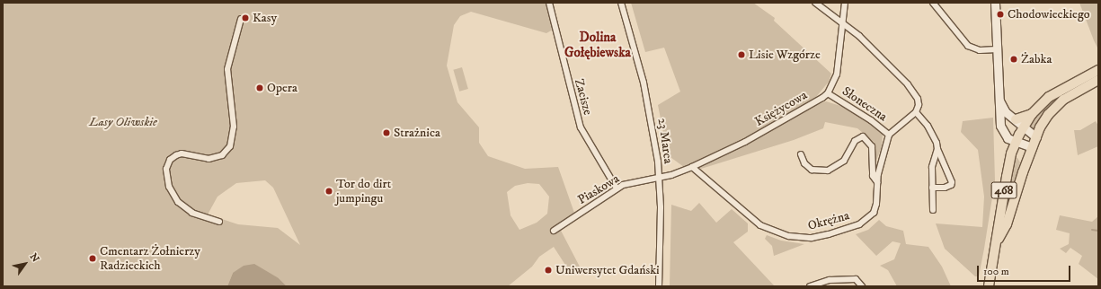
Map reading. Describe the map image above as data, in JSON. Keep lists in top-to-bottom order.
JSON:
{
  "streets": {
    "main road": ["468"],
    "street": [
      "Zacisze",
      "Słoneczna",
      "Księżycowa",
      "23 Marca",
      "Piaskowa",
      "Okrężna"
    ]
  },
  "crossings": [
    ["Zacisze", "Piaskowa"],
    ["Słoneczna", "Księżycowa"],
    ["Słoneczna", "Okrężna"],
    ["Księżycowa", "23 Marca"],
    ["Księżycowa", "Piaskowa"],
    ["Księżycowa", "Okrężna"],
    ["23 Marca", "Piaskowa"]
  ],
  "districts": ["Dolina Gołębiewska"],
  "parks": ["Lasy Oliwskie"],
  "places": [
    "Chodowieckiego",
    "Kasy",
    "Lisie Wzgórze",
    "Żabka",
    "Opera",
    "Strażnica",
    "Tor do dirt jumpingu",
    "Cmentarz Żołnierzy Radzieckich",
    "Uniwersytet Gdański"
  ],
  "scale_bar": "100 m",
  "north": "top right"
}
